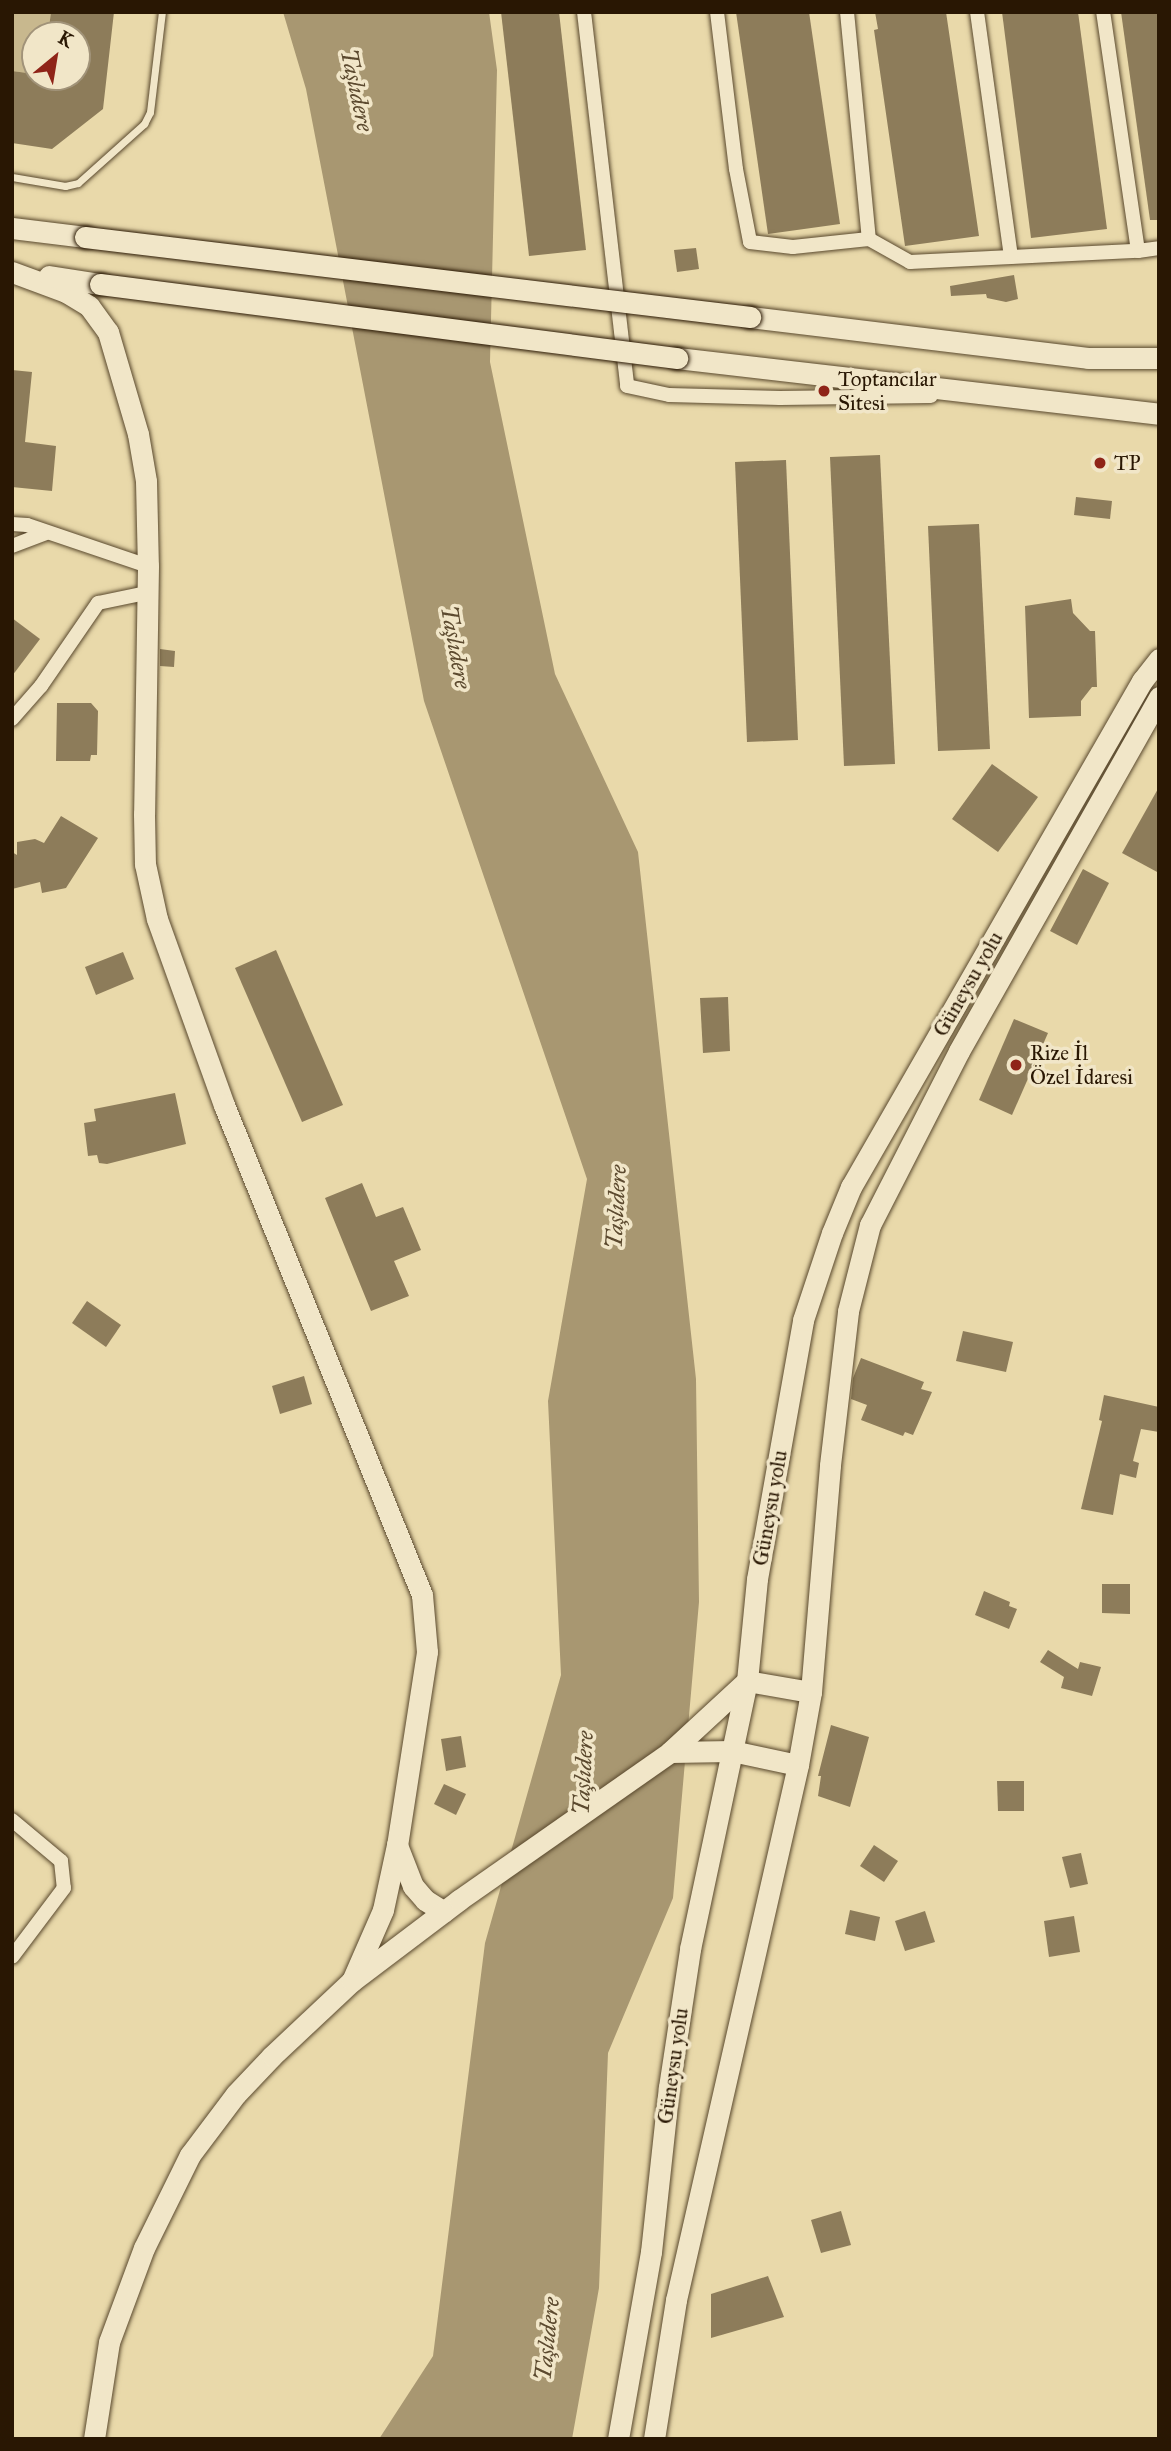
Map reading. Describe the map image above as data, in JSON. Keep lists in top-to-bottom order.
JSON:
{
  "streets": {
    "main road": ["Güneysu yolu"]
  },
  "water": ["Taşlıdere"],
  "places": ["Toptancılar Sitesi", "TP", "Rize İl Özel İdaresi"],
  "north": "top right"
}
